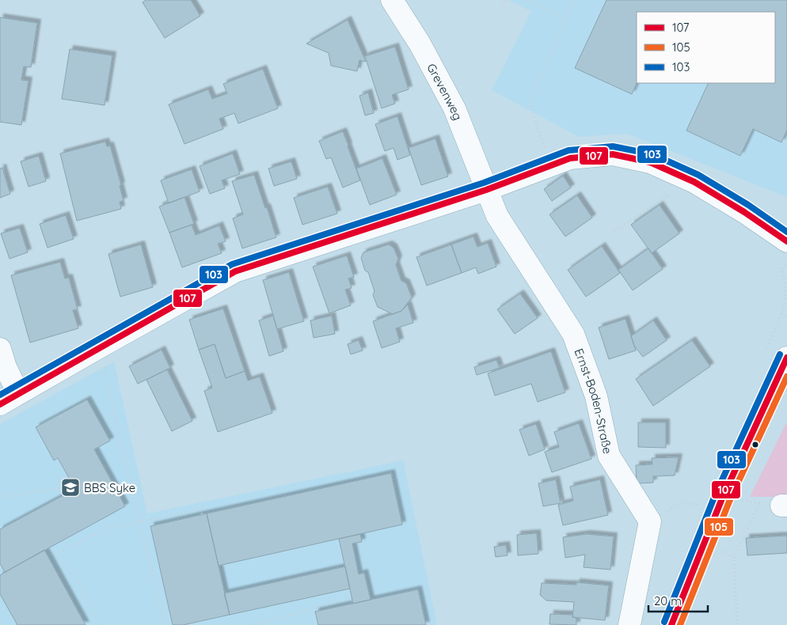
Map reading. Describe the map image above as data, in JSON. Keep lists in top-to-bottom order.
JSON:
{
  "streets": {
    "street": ["Grevenweg", "Ernst-Boden-Straße"]
  },
  "crossings": [
    ["Grevenweg", "Ernst-Boden-Straße"]
  ],
  "places": {
    "school or university": ["BBS Syke"]
  },
  "lines": ["transit line 103", "transit line 107", "transit line 105"],
  "legend": ["107", "105", "103"],
  "scale_bar": "20 m"
}
